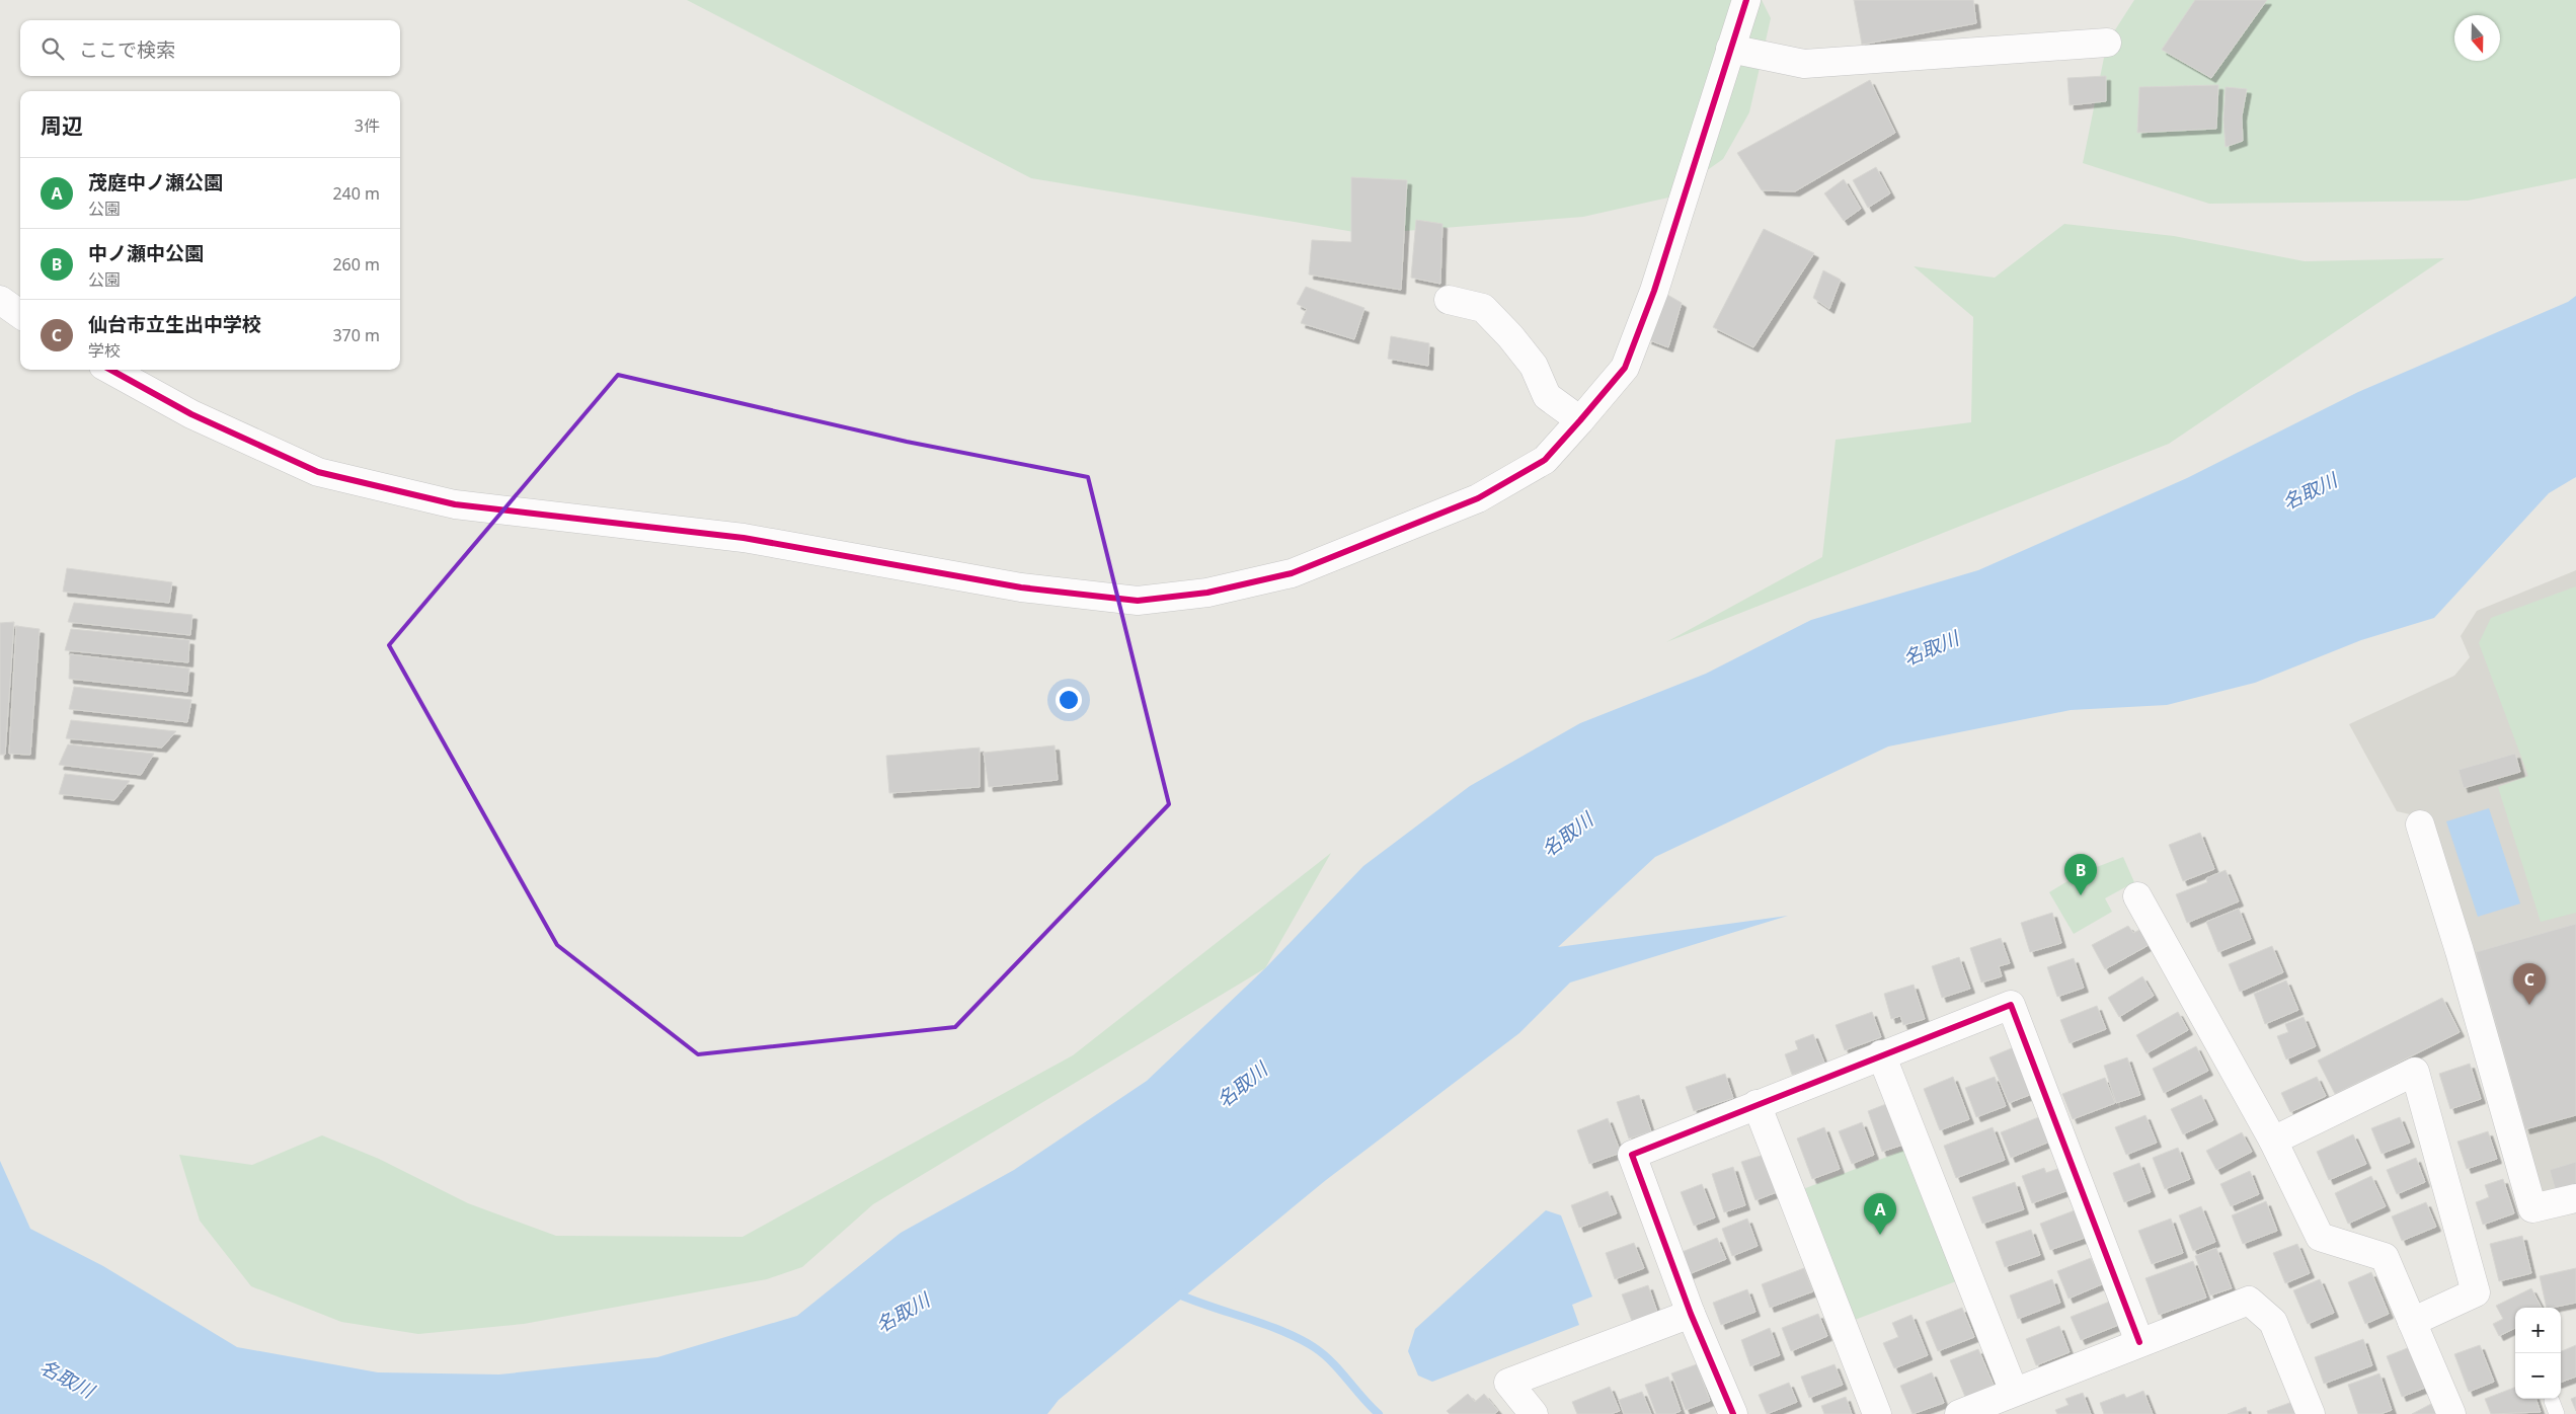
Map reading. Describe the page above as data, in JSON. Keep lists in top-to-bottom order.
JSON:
{
  "water": ["名取川"],
  "north": "bottom",
  "page": {
    "search": "ここで検索",
    "heading": ["周辺", "3件"],
    "list": [
      {
        "mark": "A",
        "name": "茂庭中ノ瀬公園",
        "note": "公園",
        "value": "240 m"
      },
      {
        "mark": "B",
        "name": "中ノ瀬中公園",
        "note": "公園",
        "value": "260 m"
      },
      {
        "mark": "C",
        "name": "仙台市立生出中学校",
        "note": "学校",
        "value": "370 m"
      }
    ],
    "pins": ["B", "C", "A"],
    "map_buttons": ["+", "−"]
  }
}
